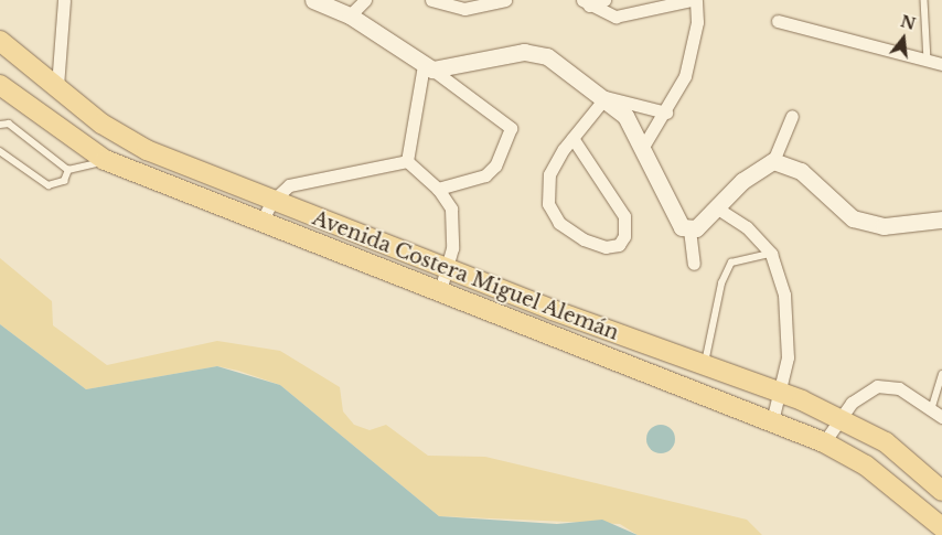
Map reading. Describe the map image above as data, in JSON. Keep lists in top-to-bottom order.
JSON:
{
  "streets": {
    "main road": ["Avenida Costera Miguel Alemán"]
  },
  "north": "top"
}
